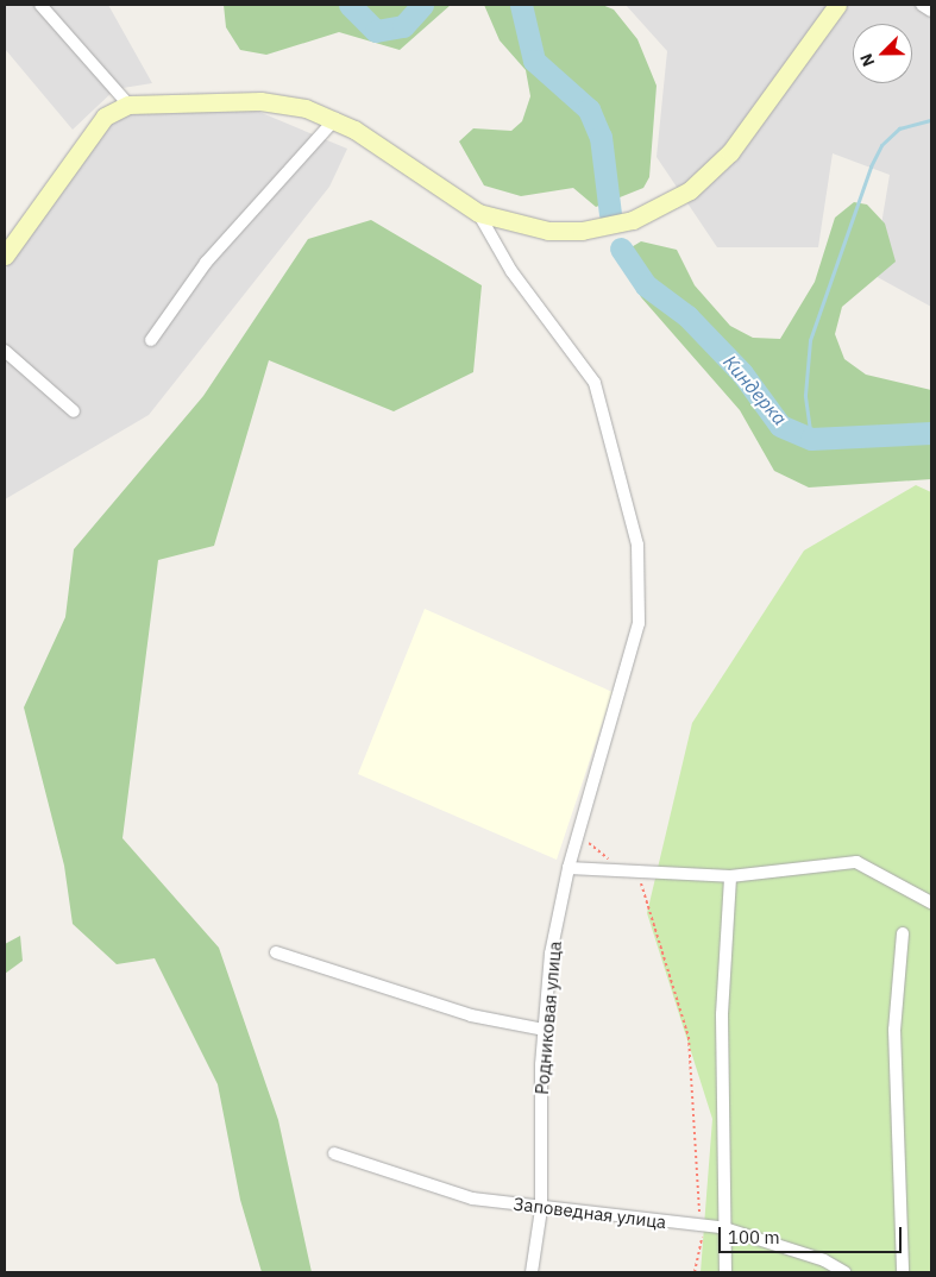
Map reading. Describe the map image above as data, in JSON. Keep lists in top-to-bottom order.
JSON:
{
  "streets": {
    "street": ["Родниковая улица", "Заповедная улица"]
  },
  "crossings": [
    ["Родниковая улица", "Заповедная улица"]
  ],
  "water": ["Киндерка"],
  "scale_bar": "100 m",
  "north": "bottom left"
}
